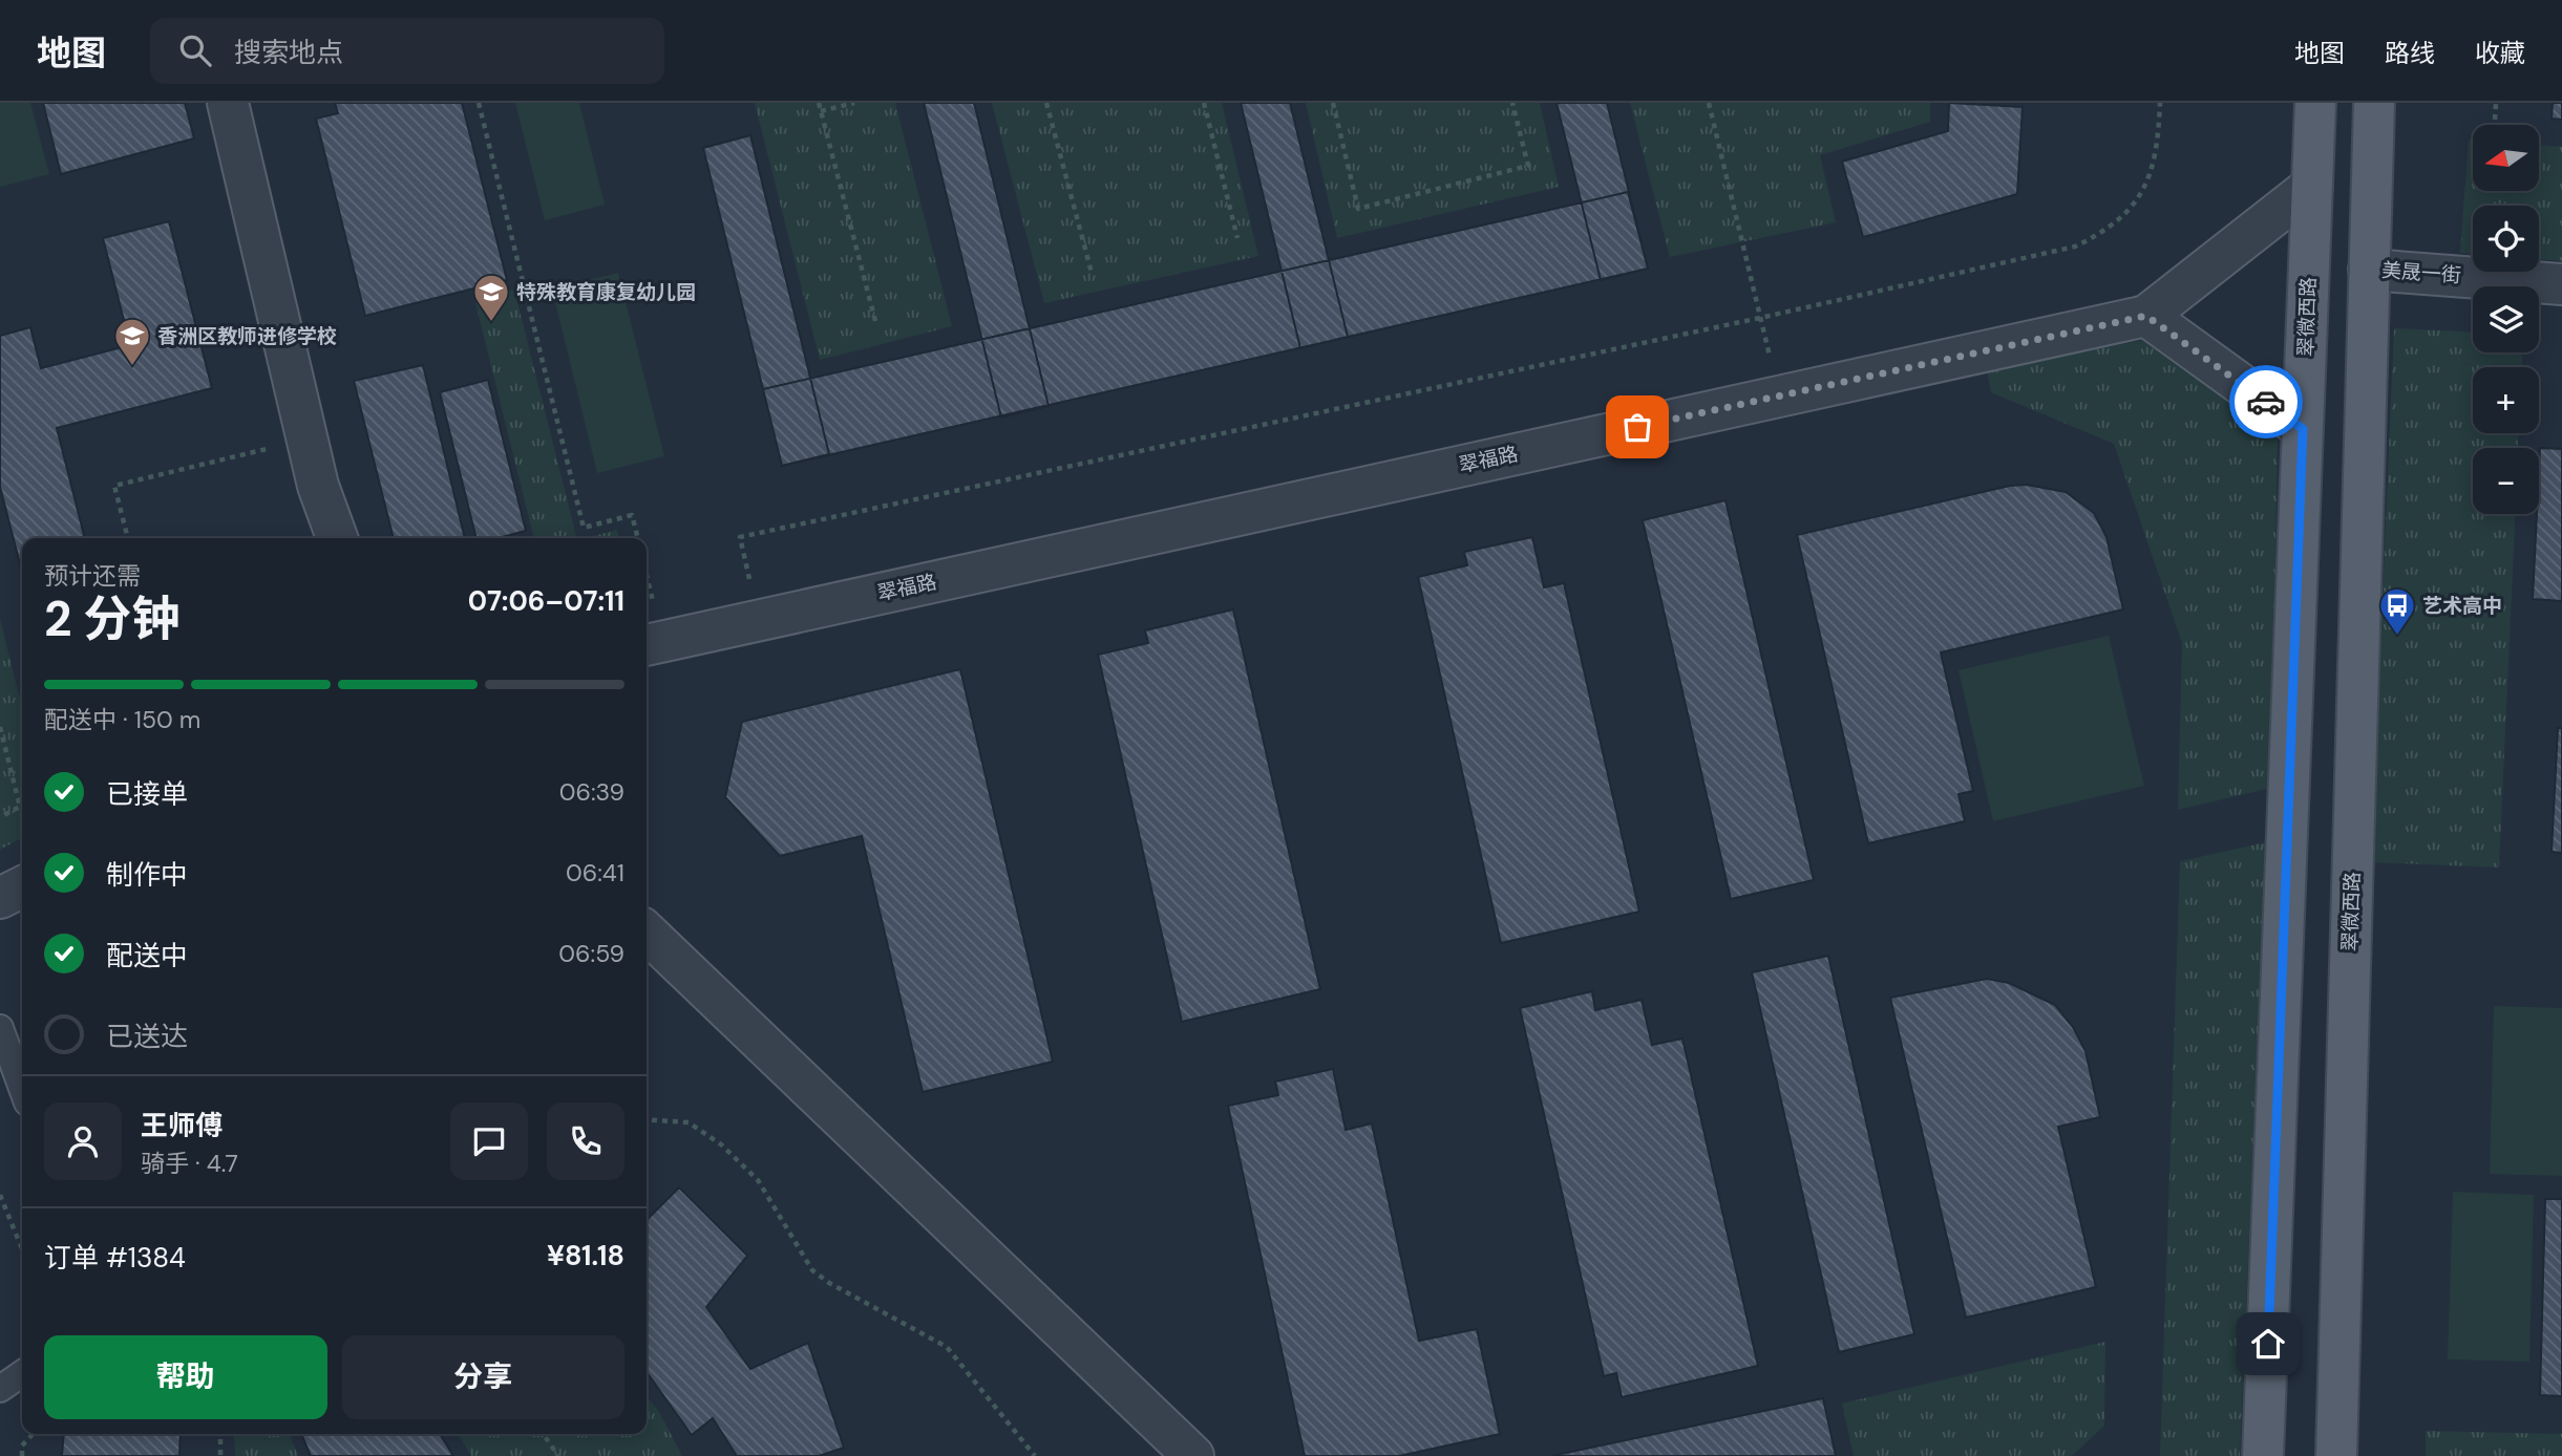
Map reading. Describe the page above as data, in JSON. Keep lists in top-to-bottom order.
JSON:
{
  "streets": {
    "main road": ["翠微西路"],
    "street": ["美晟一街", "翠福路"]
  },
  "crossings": [
    ["美晟一街", "翠微西路"]
  ],
  "places": {
    "school or university": ["特殊教育康复幼儿园", "香洲区教师进修学校"],
    "bus stop": ["艺术高中"]
  },
  "north": "left",
  "page": {
    "header": "地图",
    "search": "搜索地点",
    "nav": ["地图", "路线", "收藏"],
    "map_buttons": ["+", "−"],
    "heading": ["2 分钟", "预计还需", "07:06–07:11"],
    "panel": [
      "王师傅",
      "骑手 · 4.7",
      "订单 #1384",
      "¥81.18"
    ],
    "bar": "配送中 · 150 m",
    "list": [
      ["已接单", "06:39"],
      ["制作中", "06:41"],
      ["配送中", "06:59"],
      "已送达"
    ],
    "buttons": ["帮助", "分享"]
  }
}
